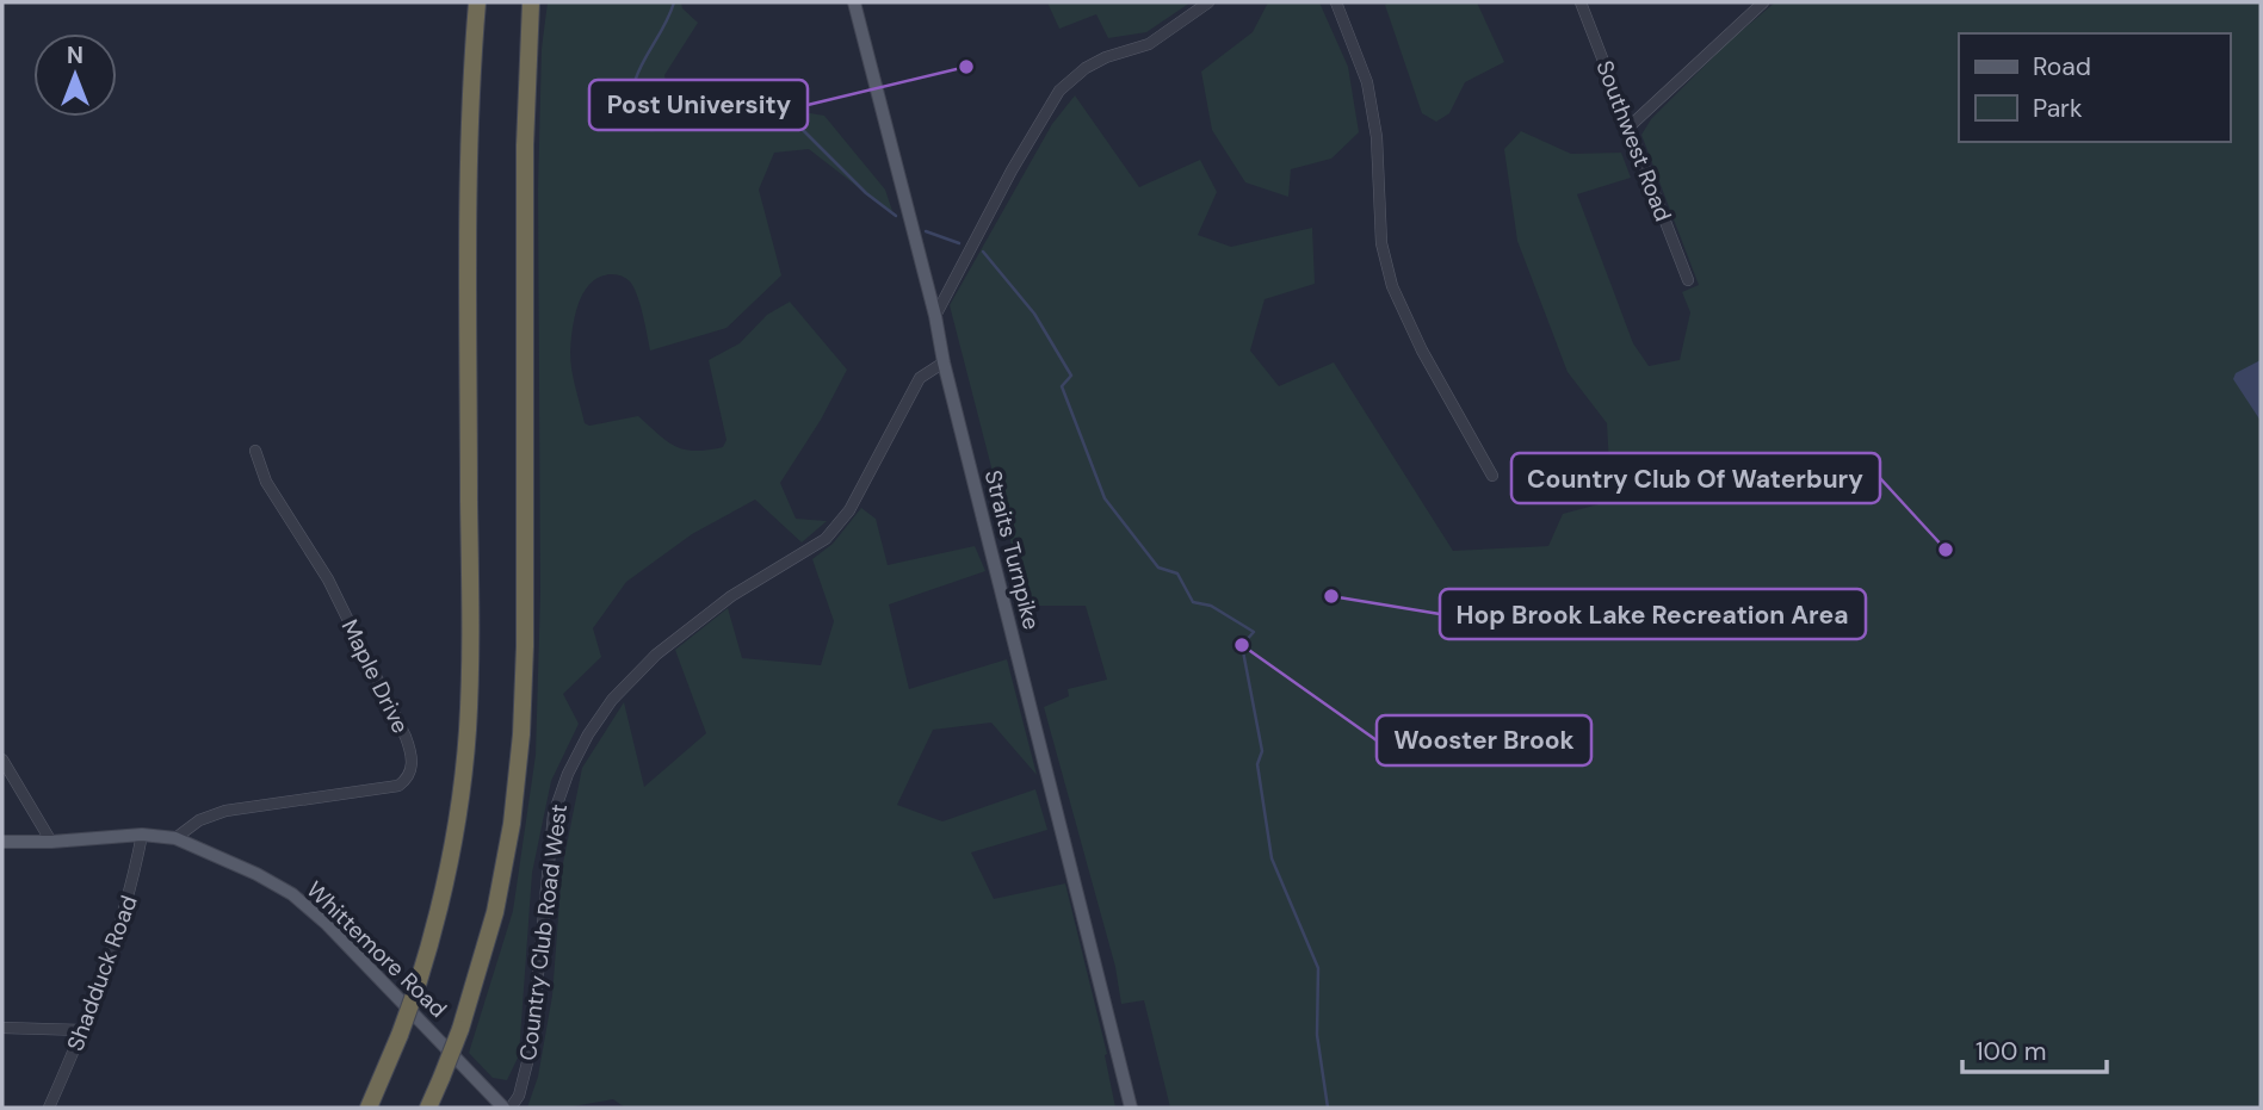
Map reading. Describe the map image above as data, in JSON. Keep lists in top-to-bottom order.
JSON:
{
  "streets": {
    "main road": ["Straits Turnpike", "Whittemore Road"],
    "street": [
      "Southwest Road",
      "Maple Drive",
      "Country Club Road West",
      "Shadduck Road"
    ]
  },
  "crossings": [
    ["Straits Turnpike", "Country Club Road West"],
    ["Maple Drive", "Whittemore Road"],
    ["Whittemore Road", "Shadduck Road"]
  ],
  "places": [
    "Post University",
    "Country Club Of Waterbury",
    "Hop Brook Lake Recreation Area",
    "Wooster Brook"
  ],
  "legend": ["Road", "Park"],
  "scale_bar": "100 m",
  "north": "top"
}
